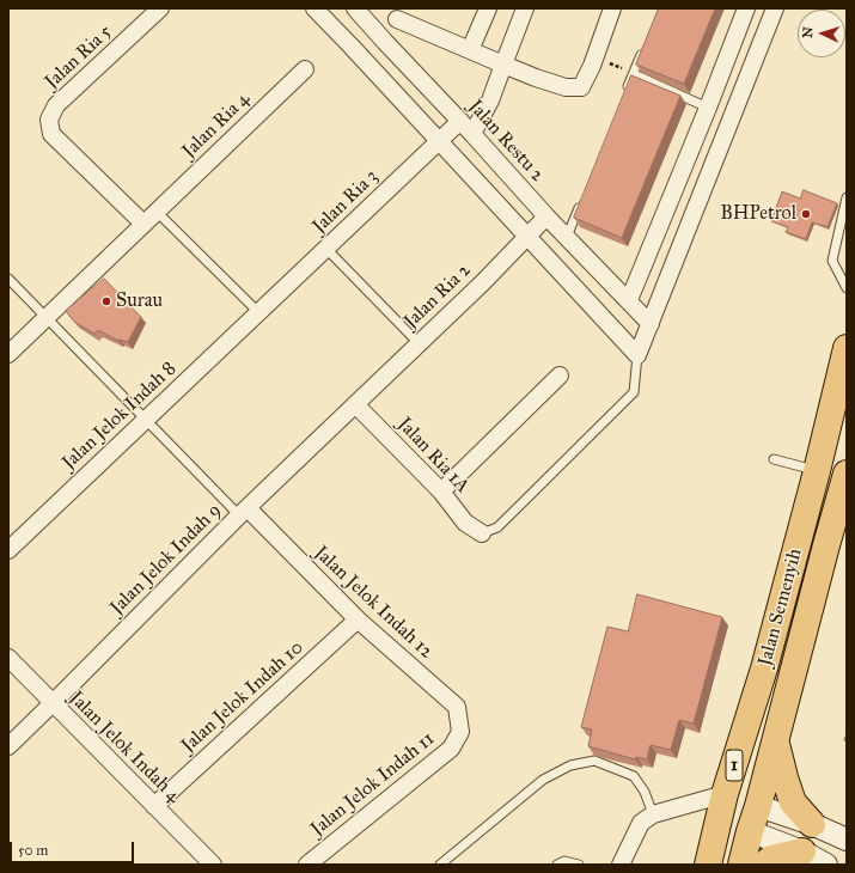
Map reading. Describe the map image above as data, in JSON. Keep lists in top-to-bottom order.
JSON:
{
  "streets": {
    "main road": ["Jalan Semenyih", "1"],
    "street": [
      "Jalan Ria 5",
      "Jalan Ria 4",
      "Jalan Restu 2",
      "Jalan Ria 3",
      "Jalan Ria 2",
      "Jalan Jelok Indah 8",
      "Jalan Ria 1A",
      "Jalan Jelok Indah 9",
      "Jalan Jelok Indah 12",
      "Jalan Jelok Indah 10",
      "Jalan Jelok Indah 4",
      "Jalan Jelok Indah 11"
    ]
  },
  "crossings": [
    ["Jalan Ria 5", "Jalan Ria 4"],
    ["Jalan Restu 2", "Jalan Ria 3"],
    ["Jalan Restu 2", "Jalan Ria 2"],
    ["Jalan Ria 3", "Jalan Jelok Indah 8"],
    ["Jalan Ria 2", "Jalan Ria 1A"],
    ["Jalan Ria 2", "Jalan Jelok Indah 9"],
    ["Jalan Ria 1A", "Jalan Jelok Indah 9"],
    ["Jalan Jelok Indah 9", "Jalan Jelok Indah 12"],
    ["Jalan Jelok Indah 9", "Jalan Jelok Indah 4"],
    ["Jalan Jelok Indah 12", "Jalan Jelok Indah 10"],
    ["Jalan Jelok Indah 12", "Jalan Jelok Indah 11"],
    ["Jalan Jelok Indah 10", "Jalan Jelok Indah 4"]
  ],
  "places": ["BHPetrol", "Surau"],
  "scale_bar": "50 m",
  "north": "left"
}
